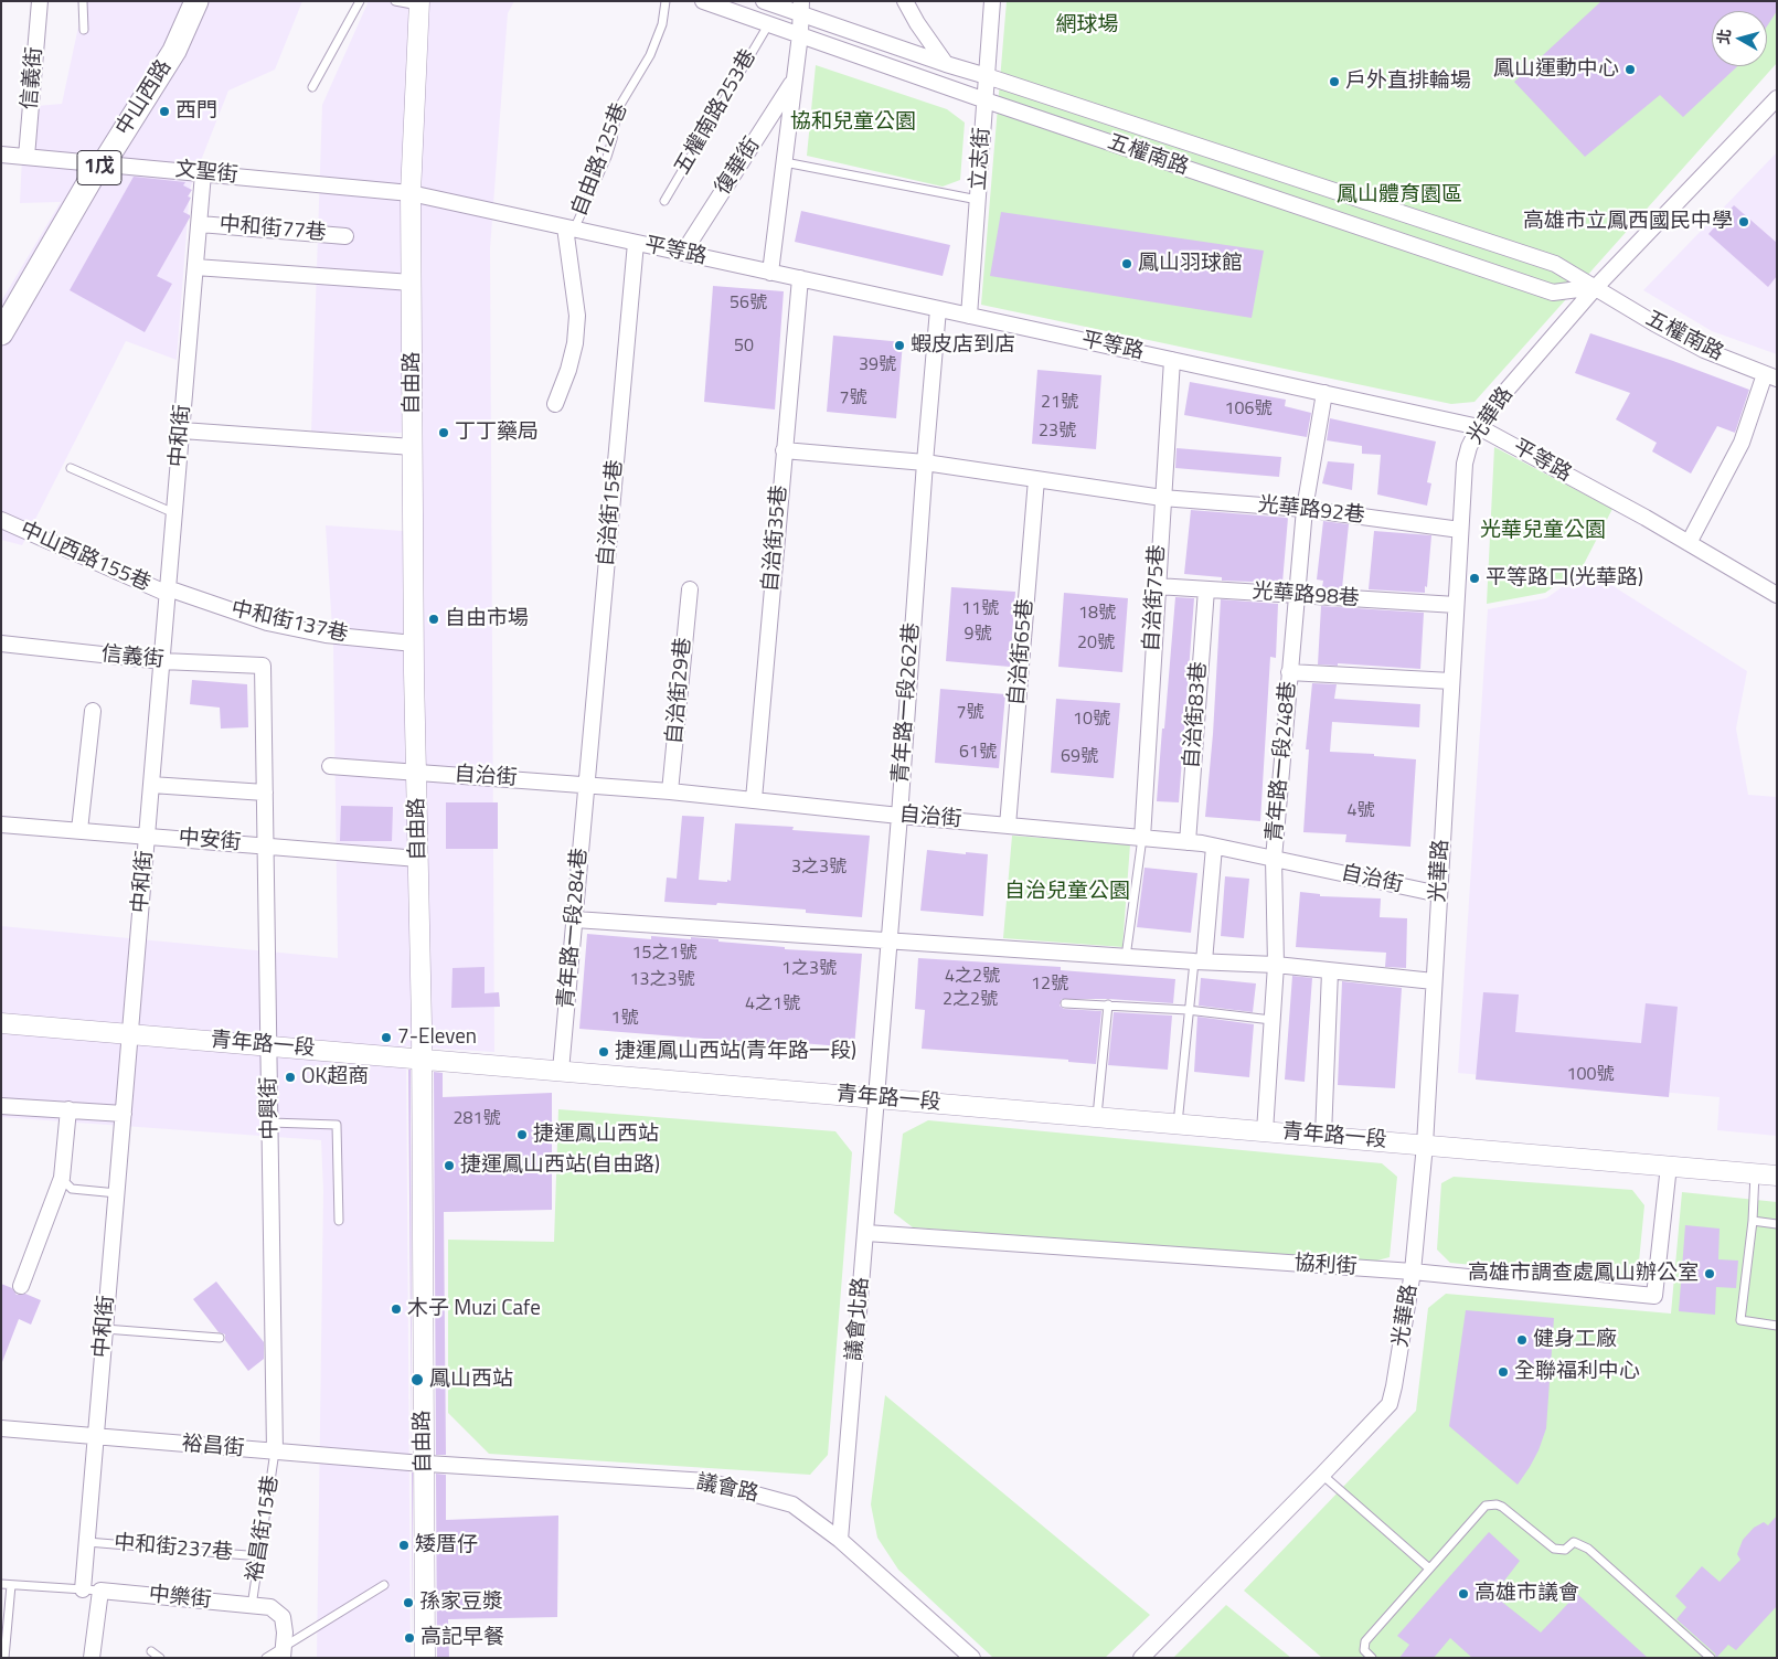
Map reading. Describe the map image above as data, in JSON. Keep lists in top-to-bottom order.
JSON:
{
  "streets": {
    "main road": ["中山西路", "1戊"],
    "street": [
      "信義街",
      "五權南路",
      "立志街",
      "復華街",
      "文聖街",
      "中和街77巷",
      "平等路",
      "自由路",
      "光華路",
      "中和街",
      "光華路92巷",
      "自治街15巷",
      "自治街35巷",
      "中山西路155巷",
      "光華路98巷",
      "自治街75巷",
      "中和街137巷",
      "自治街65巷",
      "自治街29巷",
      "青年路一段262巷",
      "自治街83巷",
      "青年路一段248巷",
      "自治街",
      "中安街",
      "青年路一段284巷",
      "青年路一段",
      "中興街",
      "協利街",
      "議會北路",
      "裕昌街",
      "議會路",
      "中樂街"
    ],
    "lane": [
      "五權南路253巷",
      "自由路125巷",
      "裕昌街15巷",
      "中和街237巷"
    ]
  },
  "crossings": [
    ["信義街", "文聖街"],
    ["信義街", "中和街"],
    ["信義街", "中興街"],
    ["中山西路", "文聖街"],
    ["五權南路253巷", "五權南路"],
    ["五權南路", "立志街"],
    ["五權南路", "復華街"],
    ["五權南路", "光華路"],
    ["立志街", "平等路"],
    ["自由路125巷", "平等路"],
    ["復華街", "平等路"],
    ["文聖街", "平等路"],
    ["文聖街", "自由路"],
    ["文聖街", "中和街"],
    ["中和街77巷", "中和街"],
    ["平等路", "自由路"],
    ["平等路", "光華路"],
    ["平等路", "自治街15巷"],
    ["平等路", "自治街35巷"],
    ["平等路", "自治街75巷"],
    ["平等路", "青年路一段262巷"],
    ["平等路", "青年路一段248巷"],
    ["自由路", "中和街137巷"],
    ["自由路", "自治街"],
    ["自由路", "中安街"],
    ["自由路", "青年路一段"],
    ["自由路", "裕昌街"],
    ["自由路", "議會路"],
    ["光華路", "光華路92巷"],
    ["光華路", "光華路98巷"],
    ["光華路", "自治街"],
    ["光華路", "青年路一段"],
    ["光華路", "協利街"],
    ["中和街", "中山西路155巷"],
    ["中和街", "中和街137巷"],
    ["中和街", "中安街"],
    ["中和街", "青年路一段"],
    ["中和街", "裕昌街"],
    ["中和街", "中和街237巷"],
    ["光華路92巷", "自治街35巷"],
    ["光華路92巷", "自治街75巷"],
    ["光華路92巷", "自治街65巷"],
    ["光華路92巷", "青年路一段262巷"],
    ["光華路92巷", "青年路一段248巷"],
    ["自治街15巷", "自治街"],
    ["自治街15巷", "青年路一段284巷"],
    ["自治街35巷", "自治街"],
    ["中山西路155巷", "中和街137巷"],
    ["光華路98巷", "自治街75巷"],
    ["光華路98巷", "自治街83巷"],
    ["光華路98巷", "青年路一段248巷"],
    ["自治街75巷", "自治街"],
    ["自治街65巷", "自治街"],
    ["自治街29巷", "自治街"],
    ["青年路一段262巷", "自治街"],
    ["青年路一段262巷", "青年路一段"],
    ["青年路一段262巷", "議會北路"],
    ["自治街83巷", "自治街"],
    ["青年路一段248巷", "自治街"],
    ["青年路一段248巷", "青年路一段"],
    ["自治街", "青年路一段284巷"],
    ["中安街", "中興街"],
    ["青年路一段284巷", "青年路一段"],
    ["青年路一段", "中興街"],
    ["青年路一段", "協利街"],
    ["青年路一段", "議會北路"],
    ["中興街", "裕昌街"],
    ["中興街", "裕昌街15巷"],
    ["協利街", "議會北路"],
    ["議會北路", "議會路"],
    ["裕昌街", "議會路"],
    ["裕昌街", "裕昌街15巷"],
    ["裕昌街15巷", "中和街237巷"],
    ["裕昌街15巷", "中樂街"]
  ],
  "parks": [
    "網球場",
    "協和兒童公園",
    "鳳山體育園區",
    "光華兒童公園",
    "自治兒童公園"
  ],
  "places": [
    "鳳山運動中心",
    "戶外直排輪場",
    "西門",
    "高雄市立鳳西國民中學",
    "鳳山羽球館",
    "蝦皮店到店",
    "丁丁藥局",
    "平等路口(光華路)",
    "自由市場",
    "7-Eleven",
    "捷運鳳山西站(青年路一段)",
    "OK超商",
    "捷運鳳山西站",
    "捷運鳳山西站(自由路)",
    "高雄市調查處鳳山辦公室",
    "木子 Muzi Cafe",
    "健身工廠",
    "全聯福利中心",
    "鳳山西站",
    "矮厝仔",
    "高雄市議會",
    "孫家豆漿",
    "高記早餐"
  ],
  "house_numbers": [
    "56號",
    "50",
    "39號",
    "7號",
    "21號",
    "106號",
    "23號",
    "11號",
    "18號",
    "9號",
    "20號",
    "7號",
    "10號",
    "61號",
    "69號",
    "4號",
    "3之3號",
    "15之1號",
    "1之3號",
    "4之2號",
    "13之3號",
    "12號",
    "2之2號",
    "4之1號",
    "1號",
    "100號",
    "281號"
  ],
  "north": "left"
}
